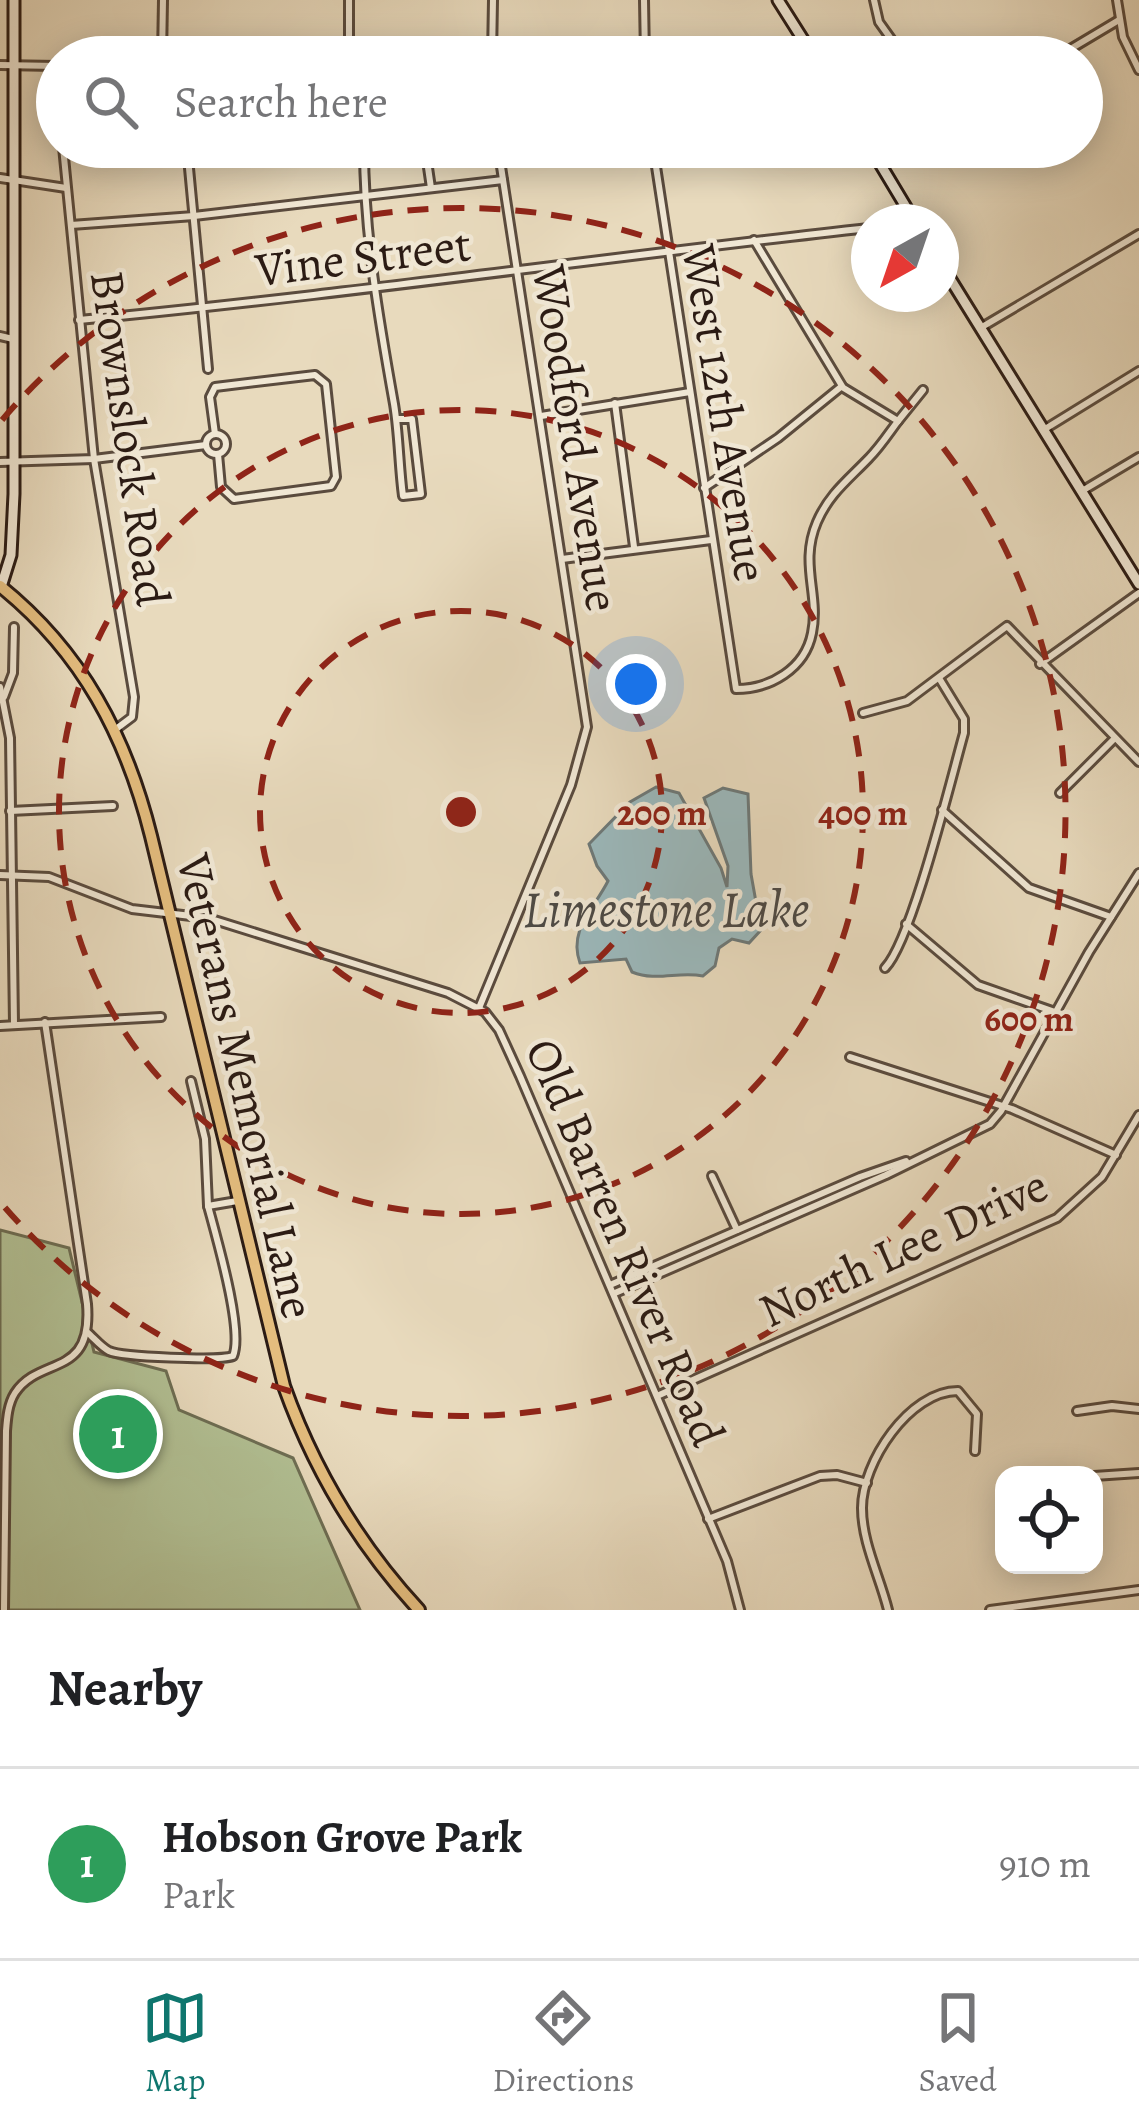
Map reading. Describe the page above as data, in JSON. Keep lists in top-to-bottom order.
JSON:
{
  "streets": {
    "main road": ["Veterans Memorial Lane"],
    "street": [
      "Vine Street",
      "West 12th Avenue",
      "Brownslock Road",
      "Woodford Avenue",
      "Old Barren River Road",
      "North Lee Drive"
    ]
  },
  "crossings": [
    ["Vine Street", "West 12th Avenue"],
    ["Vine Street", "Brownslock Road"],
    ["Vine Street", "Woodford Avenue"],
    ["Brownslock Road", "Veterans Memorial Lane"],
    ["Woodford Avenue", "Old Barren River Road"],
    ["Veterans Memorial Lane", "Old Barren River Road"],
    ["Old Barren River Road", "North Lee Drive"]
  ],
  "water": ["Limestone Lake"],
  "north": "bottom left",
  "page": {
    "search": "Search here",
    "pins": "1",
    "heading": "Nearby",
    "list": [
      {
        "mark": "1",
        "name": "Hobson Grove Park",
        "note": "Park",
        "value": "910 m"
      }
    ],
    "nav": ["Map", "Directions", "Saved"]
  },
  "rings": ["200 m", "400 m", "600 m"]
}
